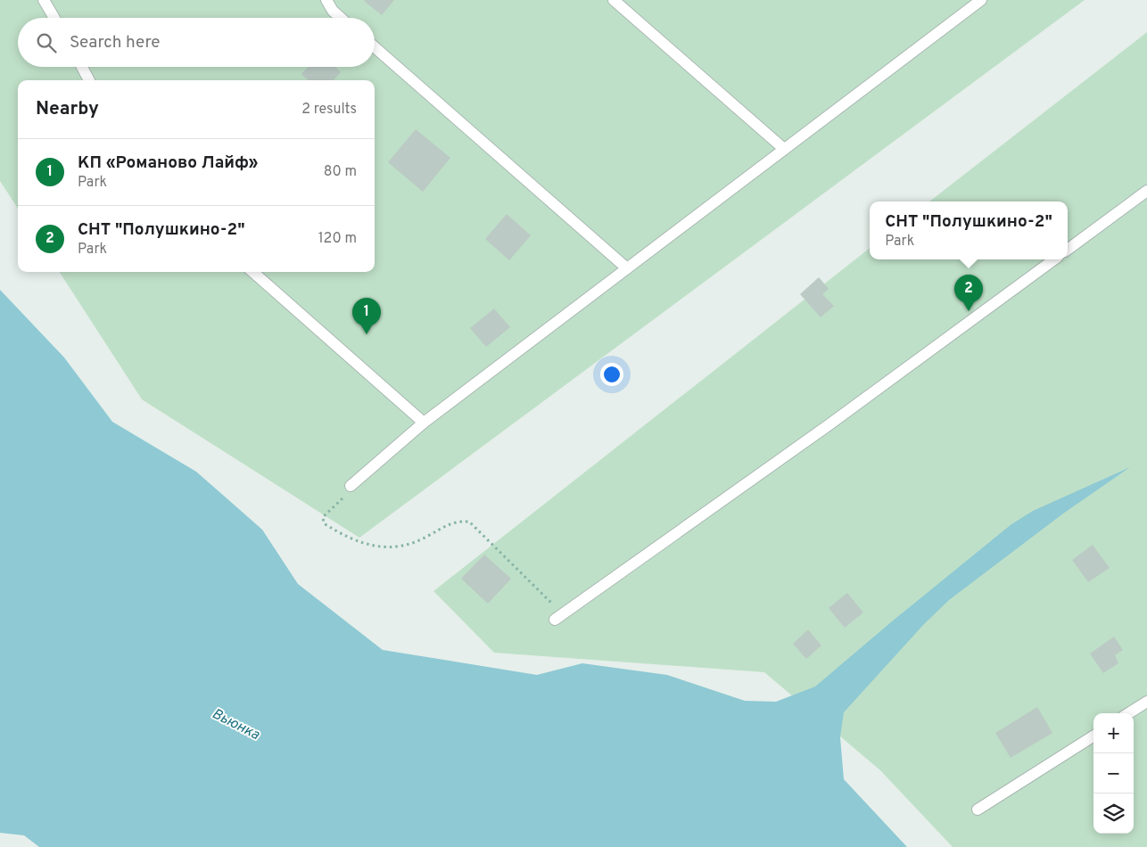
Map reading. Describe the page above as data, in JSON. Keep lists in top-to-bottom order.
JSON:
{
  "water": ["Вьюнка"],
  "page": {
    "search": "Search here",
    "heading": ["Nearby", "2 results"],
    "list": [
      {
        "mark": "1",
        "name": "КП «Романово Лайф»",
        "note": "Park",
        "value": "80 m"
      },
      {
        "mark": "2",
        "name": "СНТ \"Полушкино-2\"",
        "note": "Park",
        "value": "120 m"
      }
    ],
    "popup": ["СНТ \"Полушкино-2\"", "Park"],
    "pins": ["2", "1"],
    "map_buttons": ["+", "−"]
  }
}
